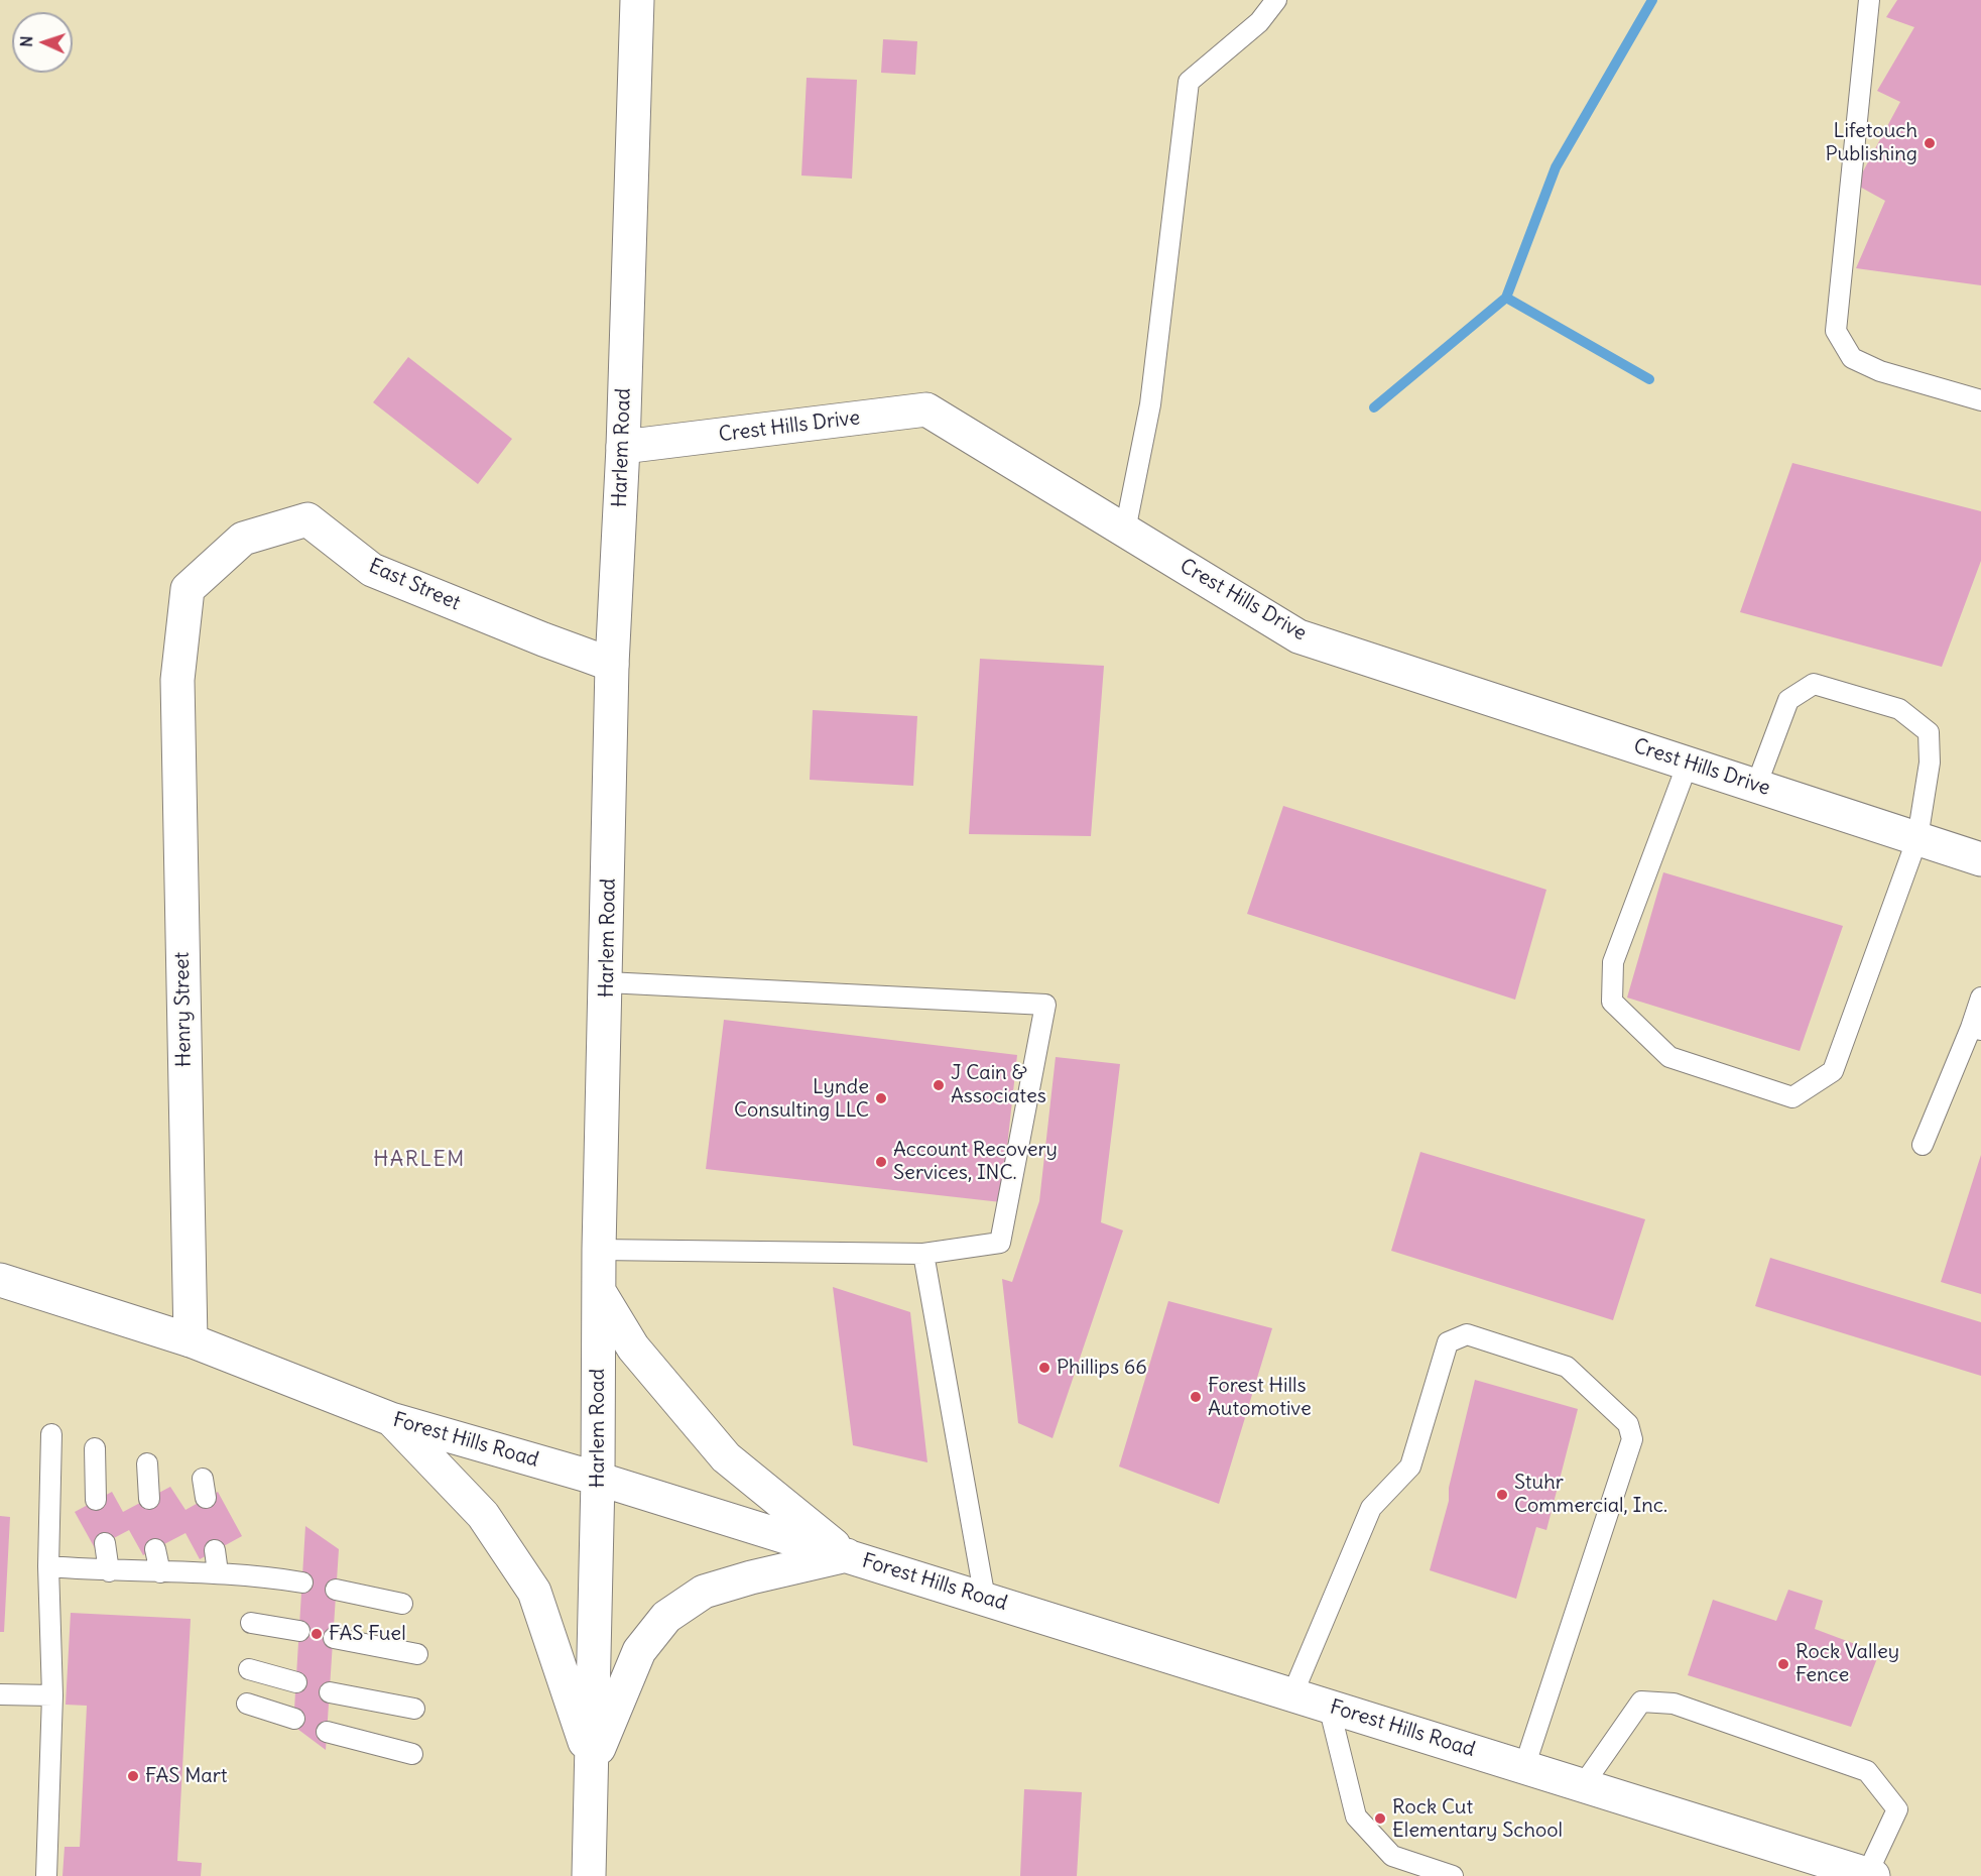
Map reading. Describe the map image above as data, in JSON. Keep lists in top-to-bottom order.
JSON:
{
  "streets": {
    "street": [
      "Crest Hills Drive",
      "Harlem Road",
      "East Street",
      "Henry Street",
      "Forest Hills Road"
    ]
  },
  "crossings": [
    ["Crest Hills Drive", "Harlem Road"],
    ["Harlem Road", "East Street"],
    ["Harlem Road", "Forest Hills Road"],
    ["East Street", "Henry Street"],
    ["Henry Street", "Forest Hills Road"]
  ],
  "districts": ["HARLEM"],
  "places": [
    "Lifetouch Publishing",
    "J Cain & Associates",
    "Lynde Consulting LLC",
    "Account Recovery Services, INC.",
    "Phillips 66",
    "Forest Hills Automotive",
    "Stuhr Commercial, Inc.",
    "FAS Fuel",
    "Rock Valley Fence",
    "FAS Mart",
    "Rock Cut Elementary School"
  ],
  "north": "left"
}
